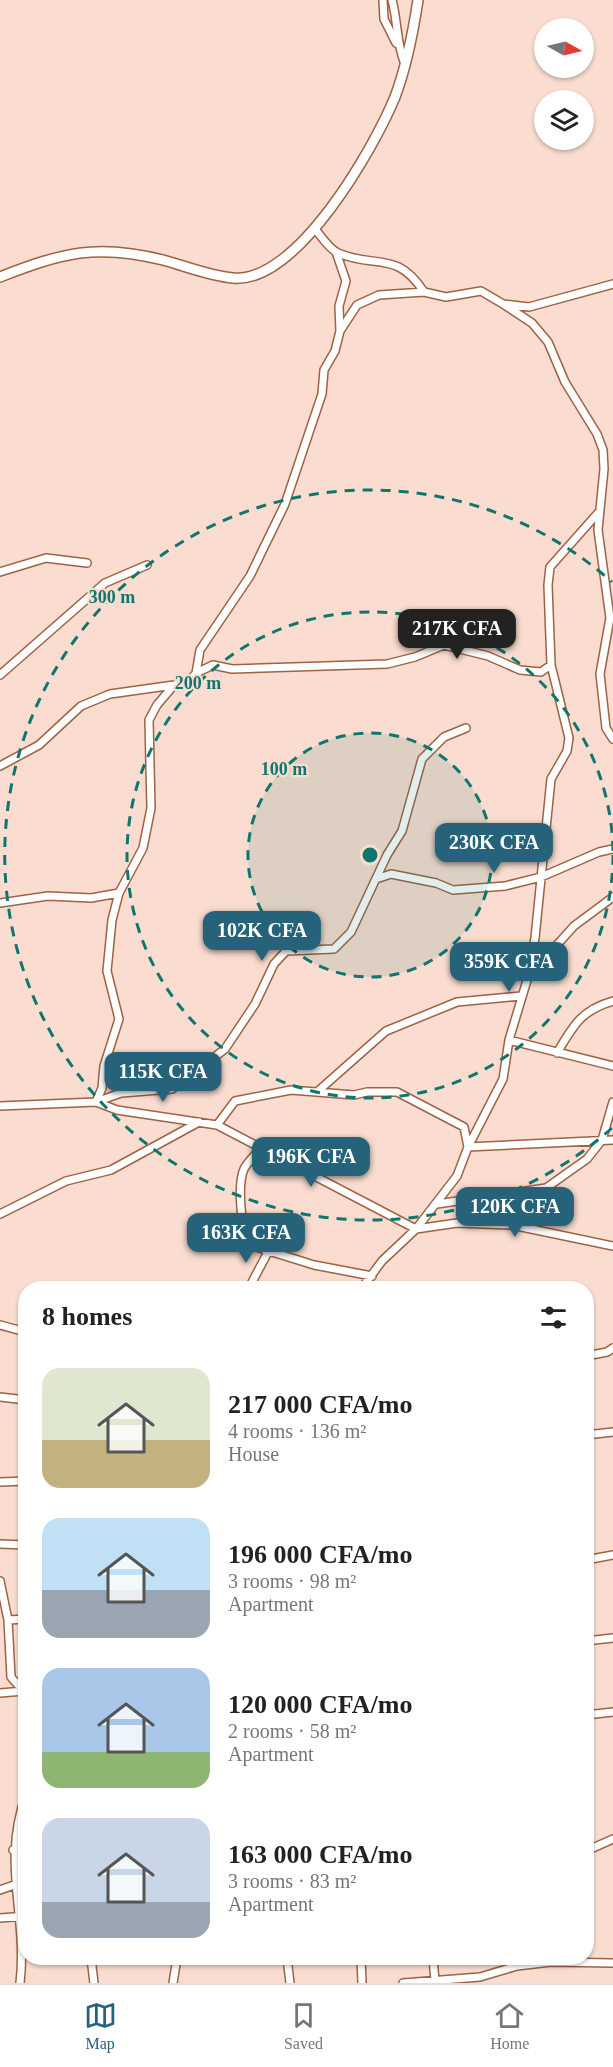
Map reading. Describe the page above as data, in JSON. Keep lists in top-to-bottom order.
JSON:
{
  "north": "right",
  "page": {
    "price": [
      "217K CFA",
      "230K CFA",
      "102K CFA",
      "359K CFA",
      "115K CFA",
      "196K CFA",
      "120K CFA",
      "163K CFA"
    ],
    "heading": "8 homes",
    "list": [
      {
        "name": "217 000 CFA/mo",
        "note": "4 rooms · 136 m² · House"
      },
      {
        "name": "196 000 CFA/mo",
        "note": "3 rooms · 98 m² · Apartment"
      },
      {
        "name": "120 000 CFA/mo",
        "note": "2 rooms · 58 m² · Apartment"
      },
      {
        "name": "163 000 CFA/mo",
        "note": "3 rooms · 83 m² · Apartment"
      }
    ],
    "tabs": ["Map", "Saved", "Home"]
  },
  "rings": ["300 m", "200 m", "100 m"]
}
